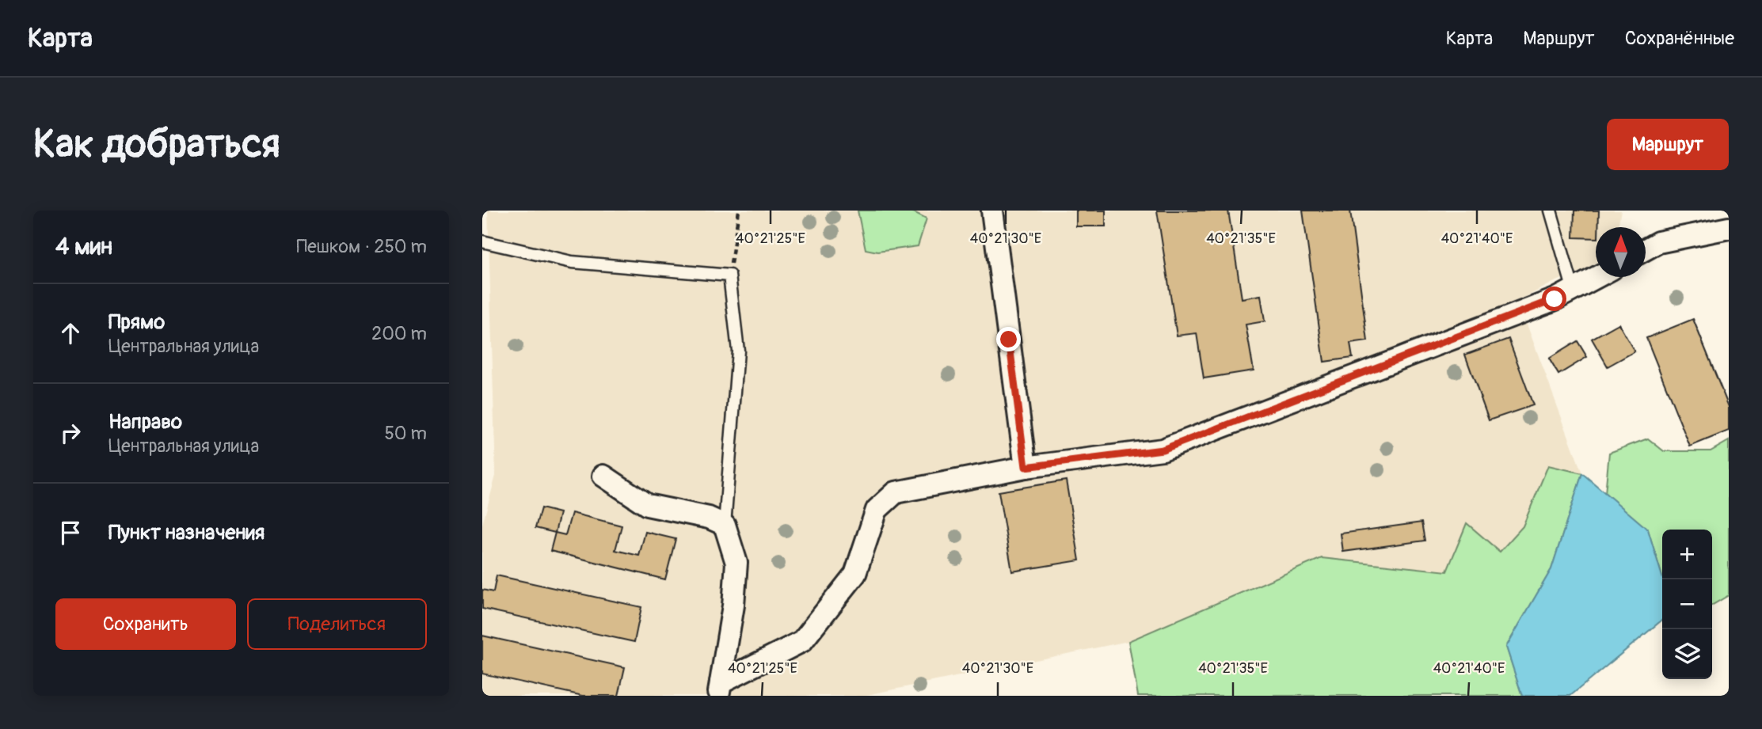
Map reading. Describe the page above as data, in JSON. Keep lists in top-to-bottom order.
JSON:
{
  "north": "top",
  "page": {
    "header": "Карта",
    "nav": ["Карта", "Маршрут", "Сохранённые"],
    "buttons": [
      "Маршрут",
      ["Сохранить", "Поделиться"]
    ],
    "title": "Как добраться",
    "heading": ["4 мин", "Пешком · 250 m"],
    "list": [
      ["Прямо", "Центральная улица", "200 m"],
      ["Направо", "Центральная улица", "50 m"],
      "Пункт назначения"
    ],
    "map_buttons": ["+", "−"]
  },
  "coordinates": [
    "40°21'25\"E",
    "40°21'30\"E",
    "40°21'35\"E",
    "40°21'40\"E"
  ]
}
